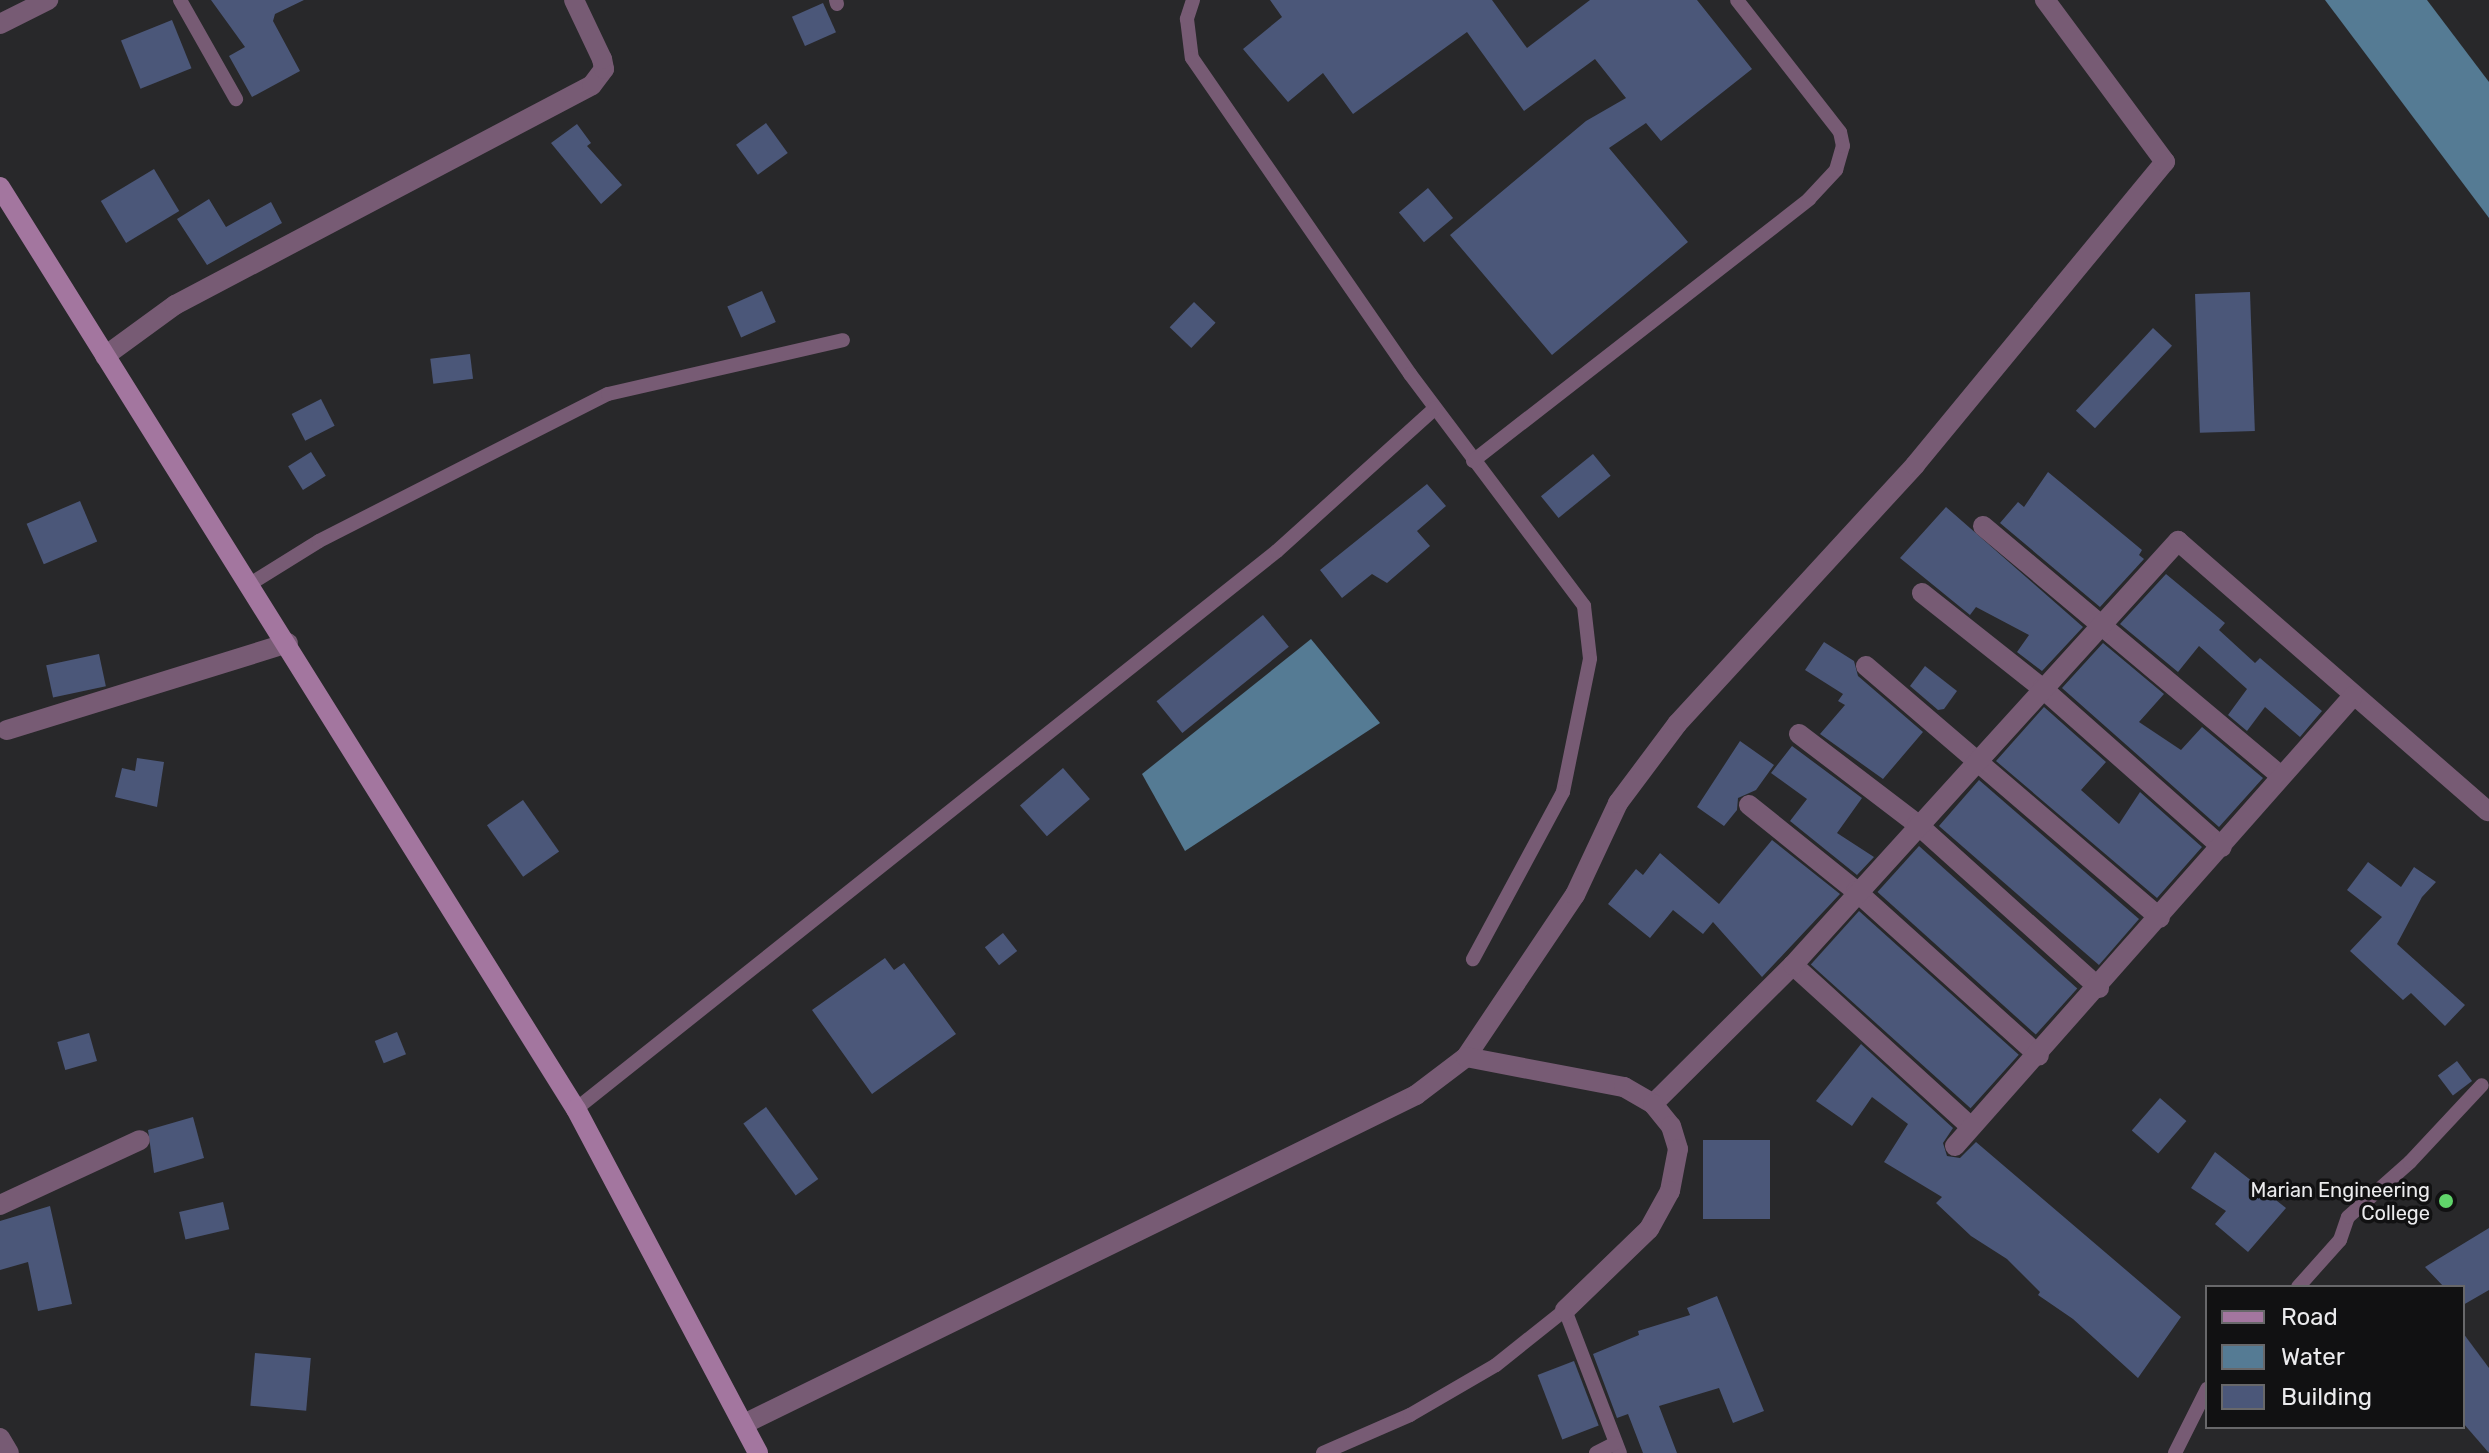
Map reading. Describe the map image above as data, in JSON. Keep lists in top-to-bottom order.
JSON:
{
  "places": ["Marian Engineering College"],
  "legend": ["Road", "Water", "Building"]
}
